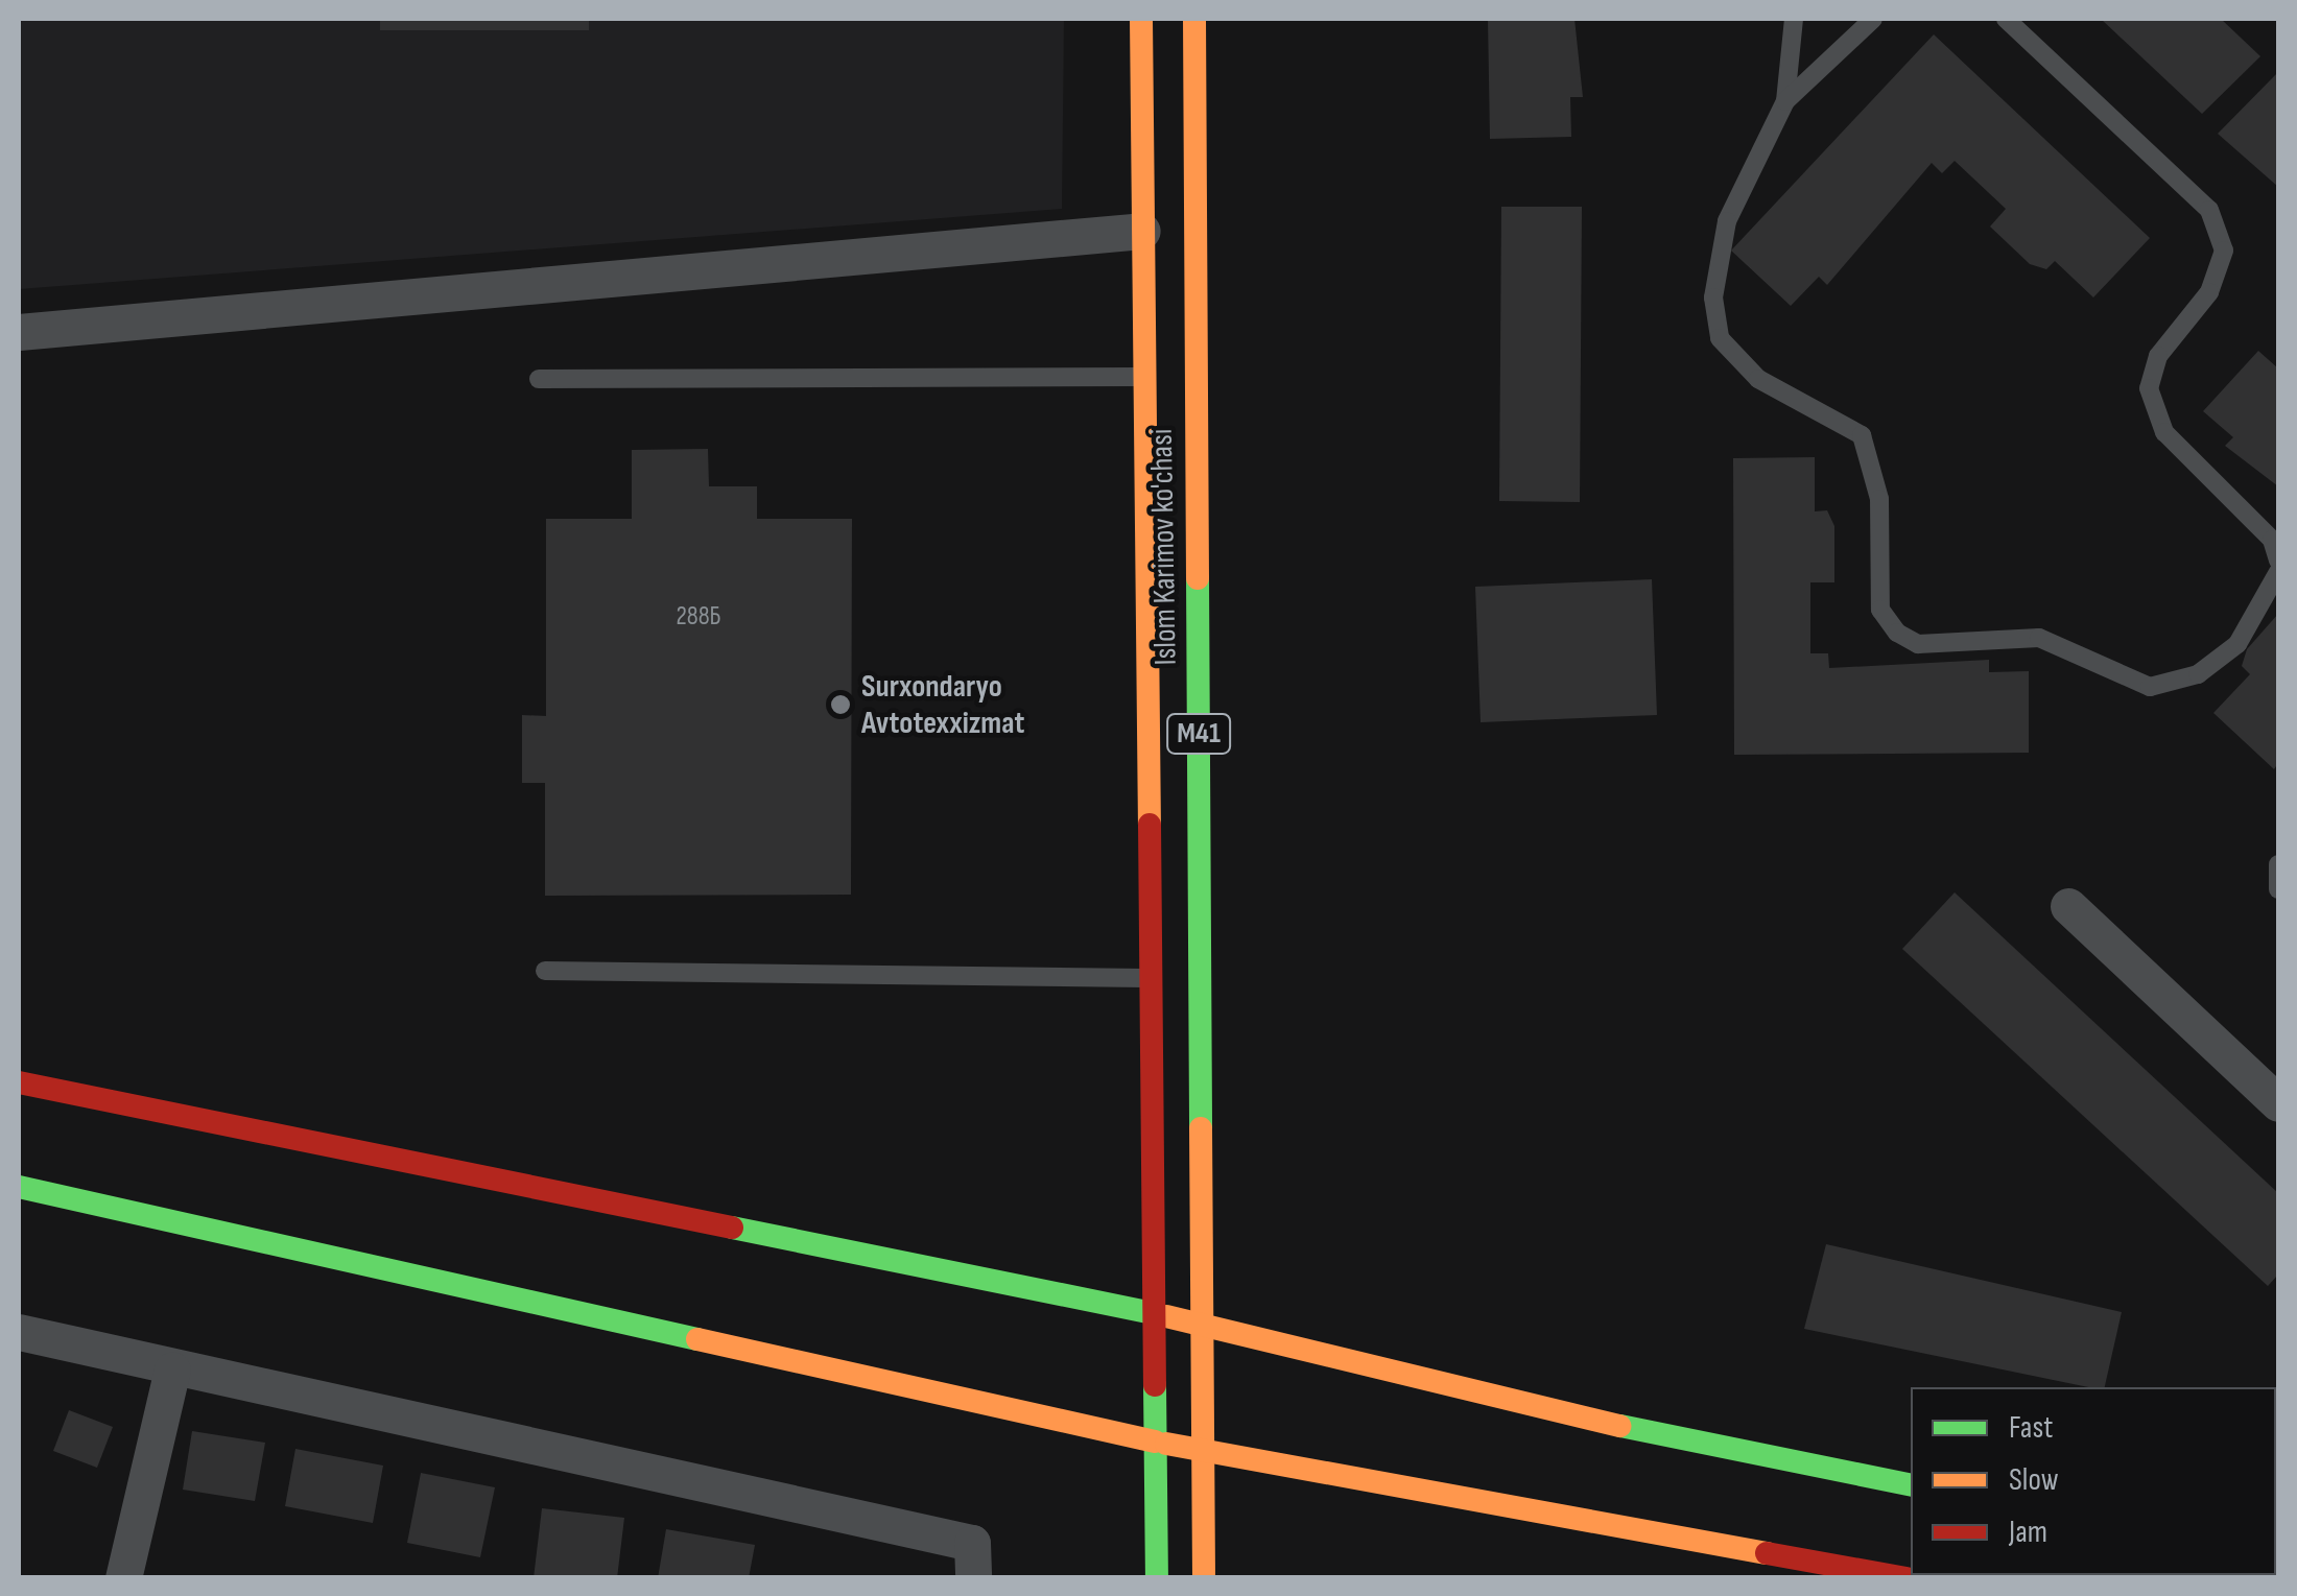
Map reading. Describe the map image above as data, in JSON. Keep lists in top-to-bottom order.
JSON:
{
  "streets": {
    "main road": ["Islom Karimov ko'chasi", "M41"]
  },
  "crossings": [
    ["Islom Karimov ko'chasi", "M41"]
  ],
  "places": ["Surxondaryo Avtotexxizmat"],
  "house_numbers": ["288Б"],
  "legend": ["Fast", "Slow", "Jam"]
}
